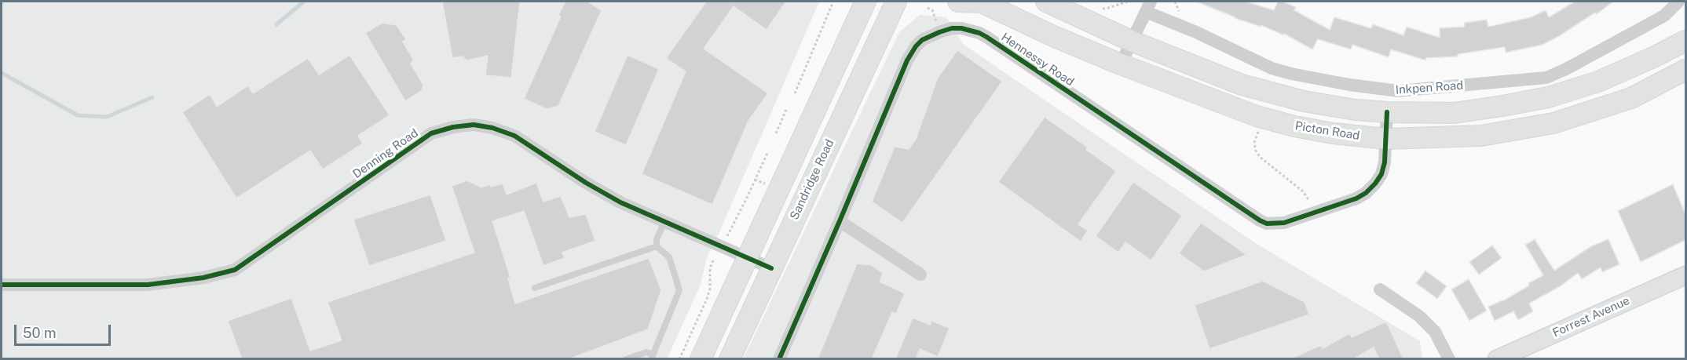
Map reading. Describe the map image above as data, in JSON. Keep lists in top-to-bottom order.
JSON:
{
  "streets": {
    "main road": ["Picton Road", "Sandridge Road", "Forrest Avenue"],
    "street": ["Hennessy Road", "Inkpen Road", "Denning Road"]
  },
  "crossings": [
    ["Hennessy Road", "Picton Road"],
    ["Denning Road", "Sandridge Road"]
  ],
  "scale_bar": "50 m"
}
